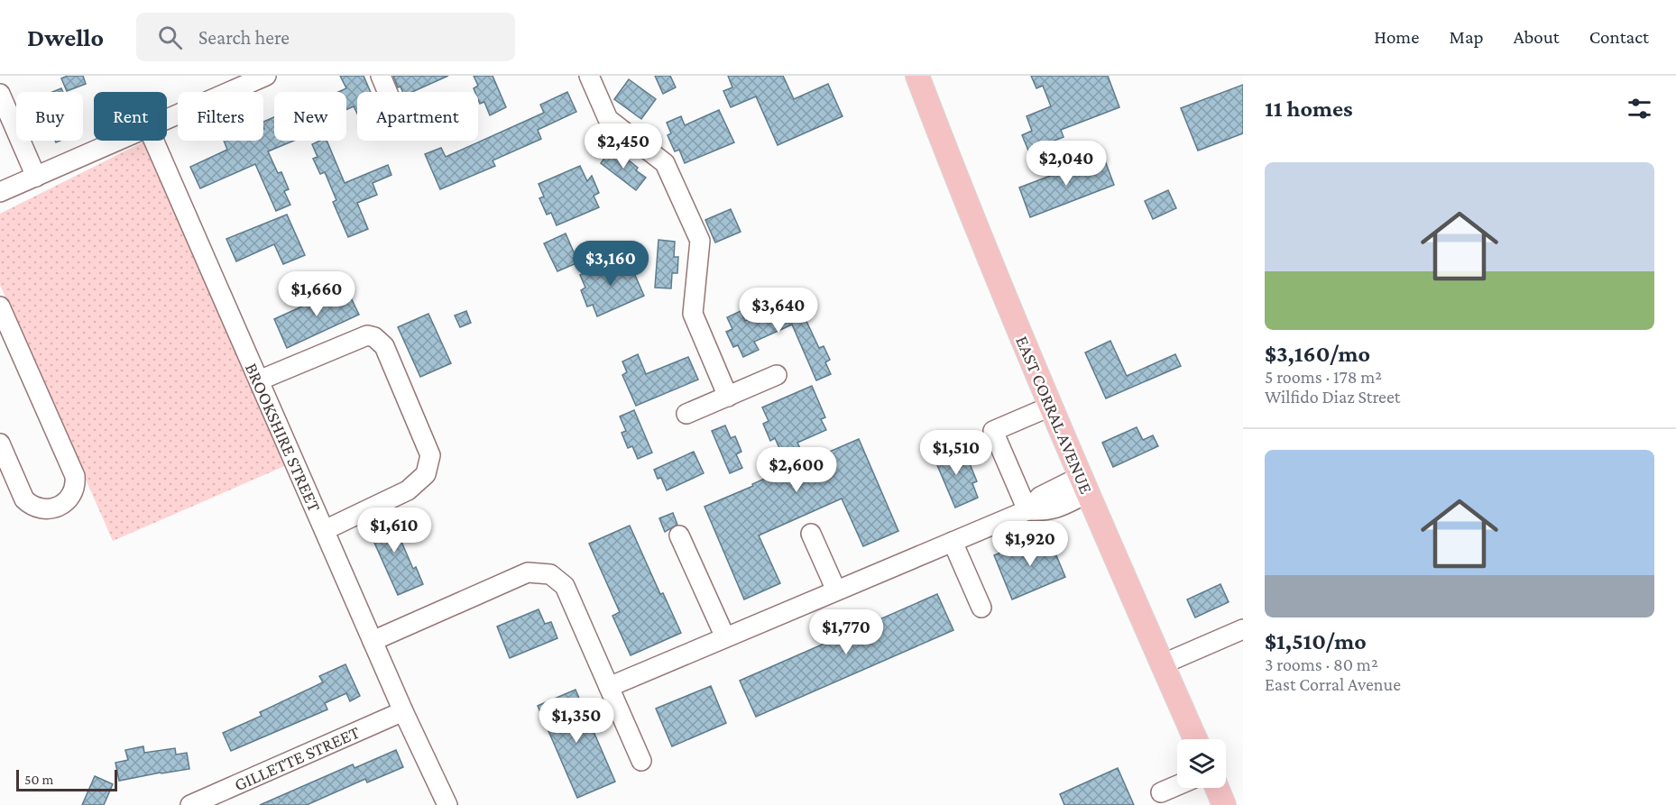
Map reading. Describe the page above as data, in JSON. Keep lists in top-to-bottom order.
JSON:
{
  "streets": {
    "main road": ["EAST CORRAL AVENUE"],
    "street": ["BROOKSHIRE STREET", "GILLETTE STREET"]
  },
  "crossings": [
    ["BROOKSHIRE STREET", "GILLETTE STREET"]
  ],
  "scale_bar": "50 m",
  "page": {
    "header": "Dwello",
    "search": "Search here",
    "nav": [
      "Home",
      "Map",
      "About",
      "Contact"
    ],
    "heading": "11 homes",
    "chip": [
      "Buy",
      "Rent",
      "Filters",
      "New",
      "Apartment"
    ],
    "price": [
      "$2,450",
      "$2,040",
      "$3,160",
      "$1,660",
      "$3,640",
      "$1,510",
      "$2,600",
      "$1,610",
      "$1,920",
      "$1,770",
      "$1,350"
    ],
    "list": [
      {
        "name": "$3,160/mo",
        "note": "5 rooms · 178 m² · Wilfido Diaz Street"
      },
      {
        "name": "$1,510/mo",
        "note": "3 rooms · 80 m² · East Corral Avenue"
      }
    ],
    "scale": "50 m"
  }
}
